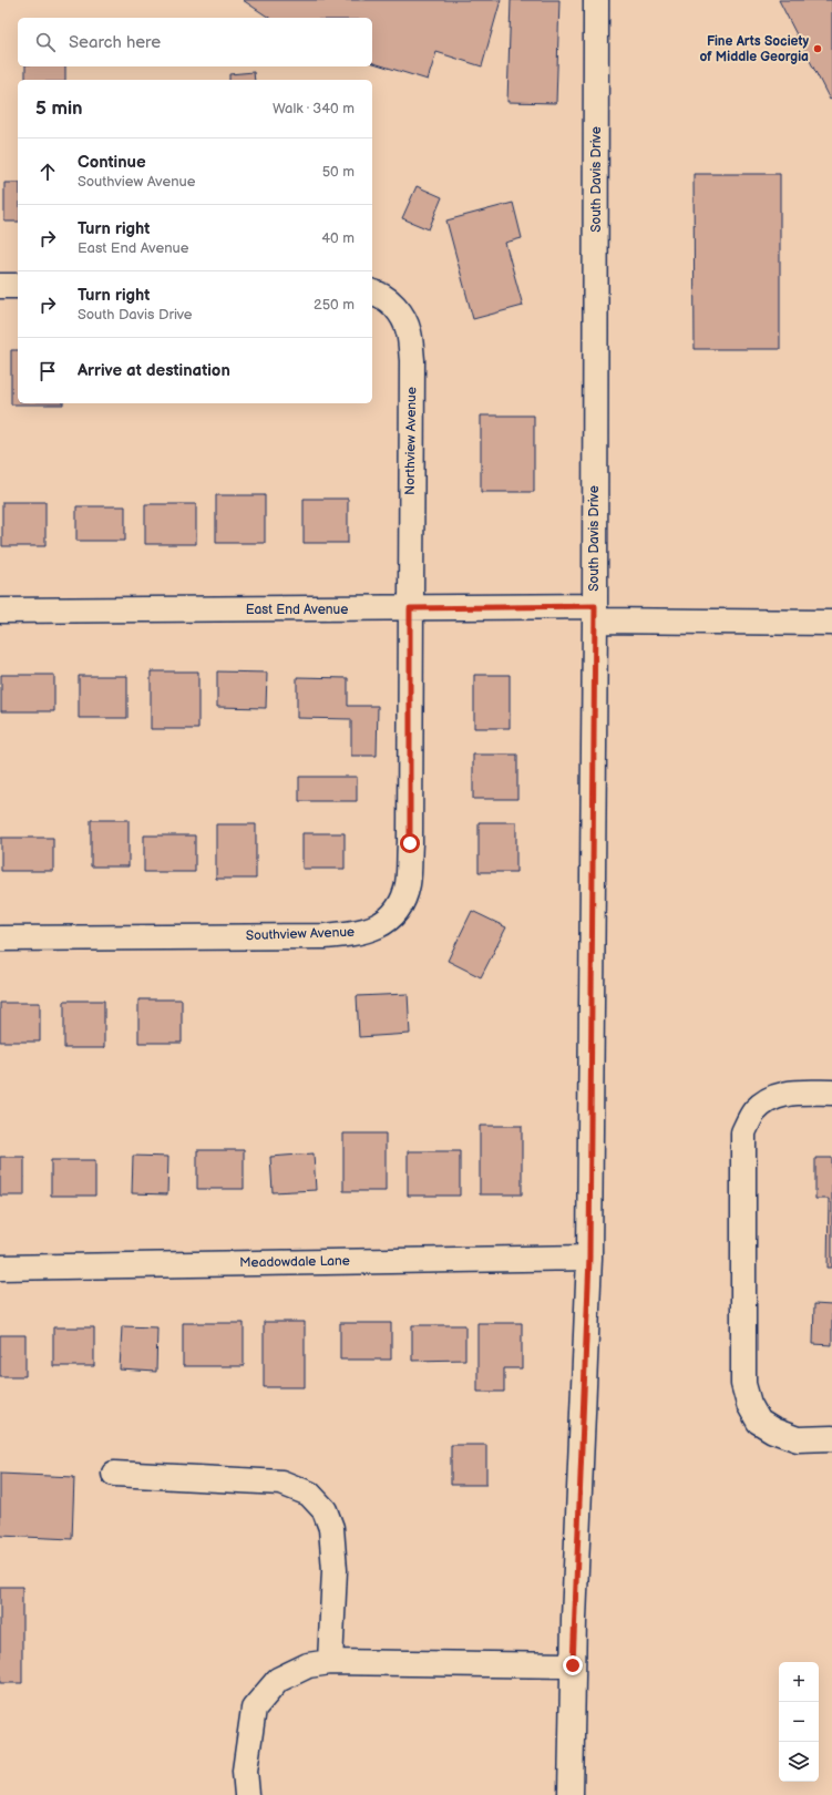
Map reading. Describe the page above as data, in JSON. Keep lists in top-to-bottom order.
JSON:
{
  "streets": {
    "street": [
      "South Davis Drive",
      "Northview Avenue",
      "East End Avenue",
      "Southview Avenue",
      "Meadowdale Lane"
    ]
  },
  "crossings": [
    ["South Davis Drive", "East End Avenue"],
    ["South Davis Drive", "Meadowdale Lane"],
    ["Northview Avenue", "East End Avenue"],
    ["Northview Avenue", "Southview Avenue"],
    ["East End Avenue", "Southview Avenue"]
  ],
  "places": ["Fine Arts Society of Middle Georgia"],
  "page": {
    "search": "Search here",
    "heading": ["5 min", "Walk · 340 m"],
    "list": [
      ["Continue", "Southview Avenue", "50 m"],
      ["Turn right", "East End Avenue", "40 m"],
      ["Turn right", "South Davis Drive", "250 m"],
      "Arrive at destination"
    ],
    "map_buttons": ["+", "−"]
  }
}
